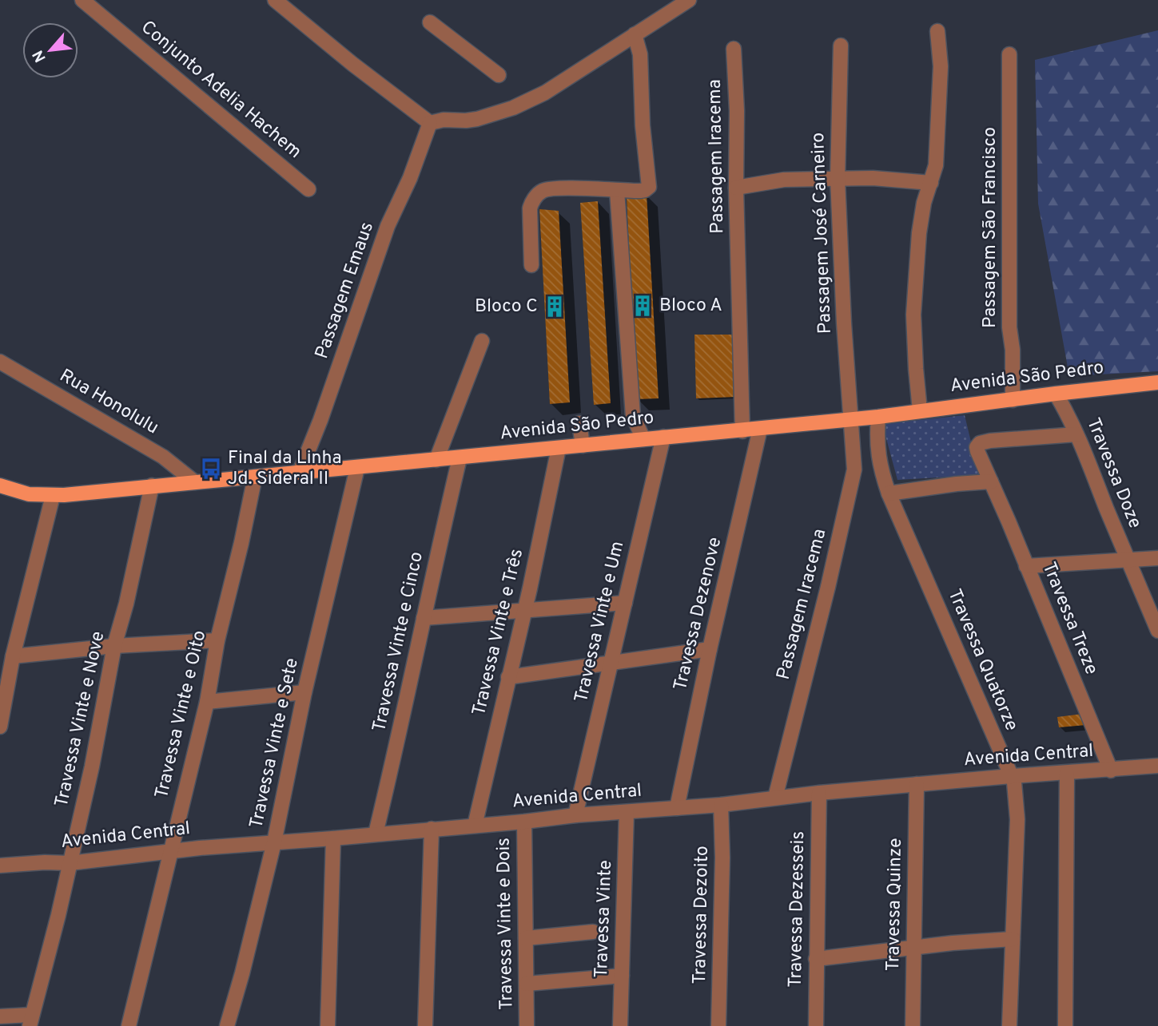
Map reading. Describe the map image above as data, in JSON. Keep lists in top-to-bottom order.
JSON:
{
  "streets": {
    "main road": ["Avenida São Pedro"],
    "street": [
      "Conjunto Adelia Hachem",
      "Passagem Iracema",
      "Passagem São Francisco",
      "Passagem José Carneiro",
      "Passagem Emaus",
      "Rua Honolulu",
      "Travessa Doze",
      "Travessa Dezenove",
      "Travessa Treze",
      "Travessa Vinte e Um",
      "Travessa Vinte e Três",
      "Travessa Vinte e Cinco",
      "Travessa Quatorze",
      "Travessa Vinte e Oito",
      "Travessa Vinte e Nove",
      "Travessa Vinte e Sete",
      "Avenida Central",
      "Travessa Quinze",
      "Travessa Dezesseis",
      "Travessa Dezoito",
      "Travessa Vinte",
      "Travessa Vinte e Dois"
    ]
  },
  "crossings": [
    ["Passagem Iracema", "Passagem José Carneiro"],
    ["Passagem Iracema", "Avenida São Pedro"],
    ["Passagem Iracema", "Avenida Central"],
    ["Passagem São Francisco", "Avenida São Pedro"],
    ["Passagem José Carneiro", "Avenida São Pedro"],
    ["Passagem Emaus", "Avenida São Pedro"],
    ["Avenida São Pedro", "Rua Honolulu"],
    ["Avenida São Pedro", "Travessa Doze"],
    ["Avenida São Pedro", "Travessa Dezenove"],
    ["Avenida São Pedro", "Travessa Vinte e Um"],
    ["Avenida São Pedro", "Travessa Vinte e Três"],
    ["Avenida São Pedro", "Travessa Vinte e Cinco"],
    ["Avenida São Pedro", "Travessa Quatorze"],
    ["Avenida São Pedro", "Travessa Vinte e Oito"],
    ["Avenida São Pedro", "Travessa Vinte e Nove"],
    ["Avenida São Pedro", "Travessa Vinte e Sete"],
    ["Travessa Doze", "Travessa Treze"],
    ["Travessa Dezenove", "Avenida Central"],
    ["Travessa Treze", "Avenida Central"],
    ["Travessa Vinte e Um", "Avenida Central"],
    ["Travessa Vinte e Três", "Avenida Central"],
    ["Travessa Vinte e Cinco", "Avenida Central"],
    ["Travessa Quatorze", "Avenida Central"],
    ["Travessa Vinte e Oito", "Avenida Central"],
    ["Travessa Vinte e Nove", "Avenida Central"],
    ["Travessa Vinte e Sete", "Avenida Central"],
    ["Avenida Central", "Travessa Quinze"],
    ["Avenida Central", "Travessa Dezesseis"],
    ["Avenida Central", "Travessa Dezoito"],
    ["Avenida Central", "Travessa Vinte"],
    ["Avenida Central", "Travessa Vinte e Dois"]
  ],
  "places": {
    "building": ["Bloco A", "Bloco C"],
    "bus stop": ["Final da Linha Jd. Sideral II"]
  },
  "north": "bottom left"
}
